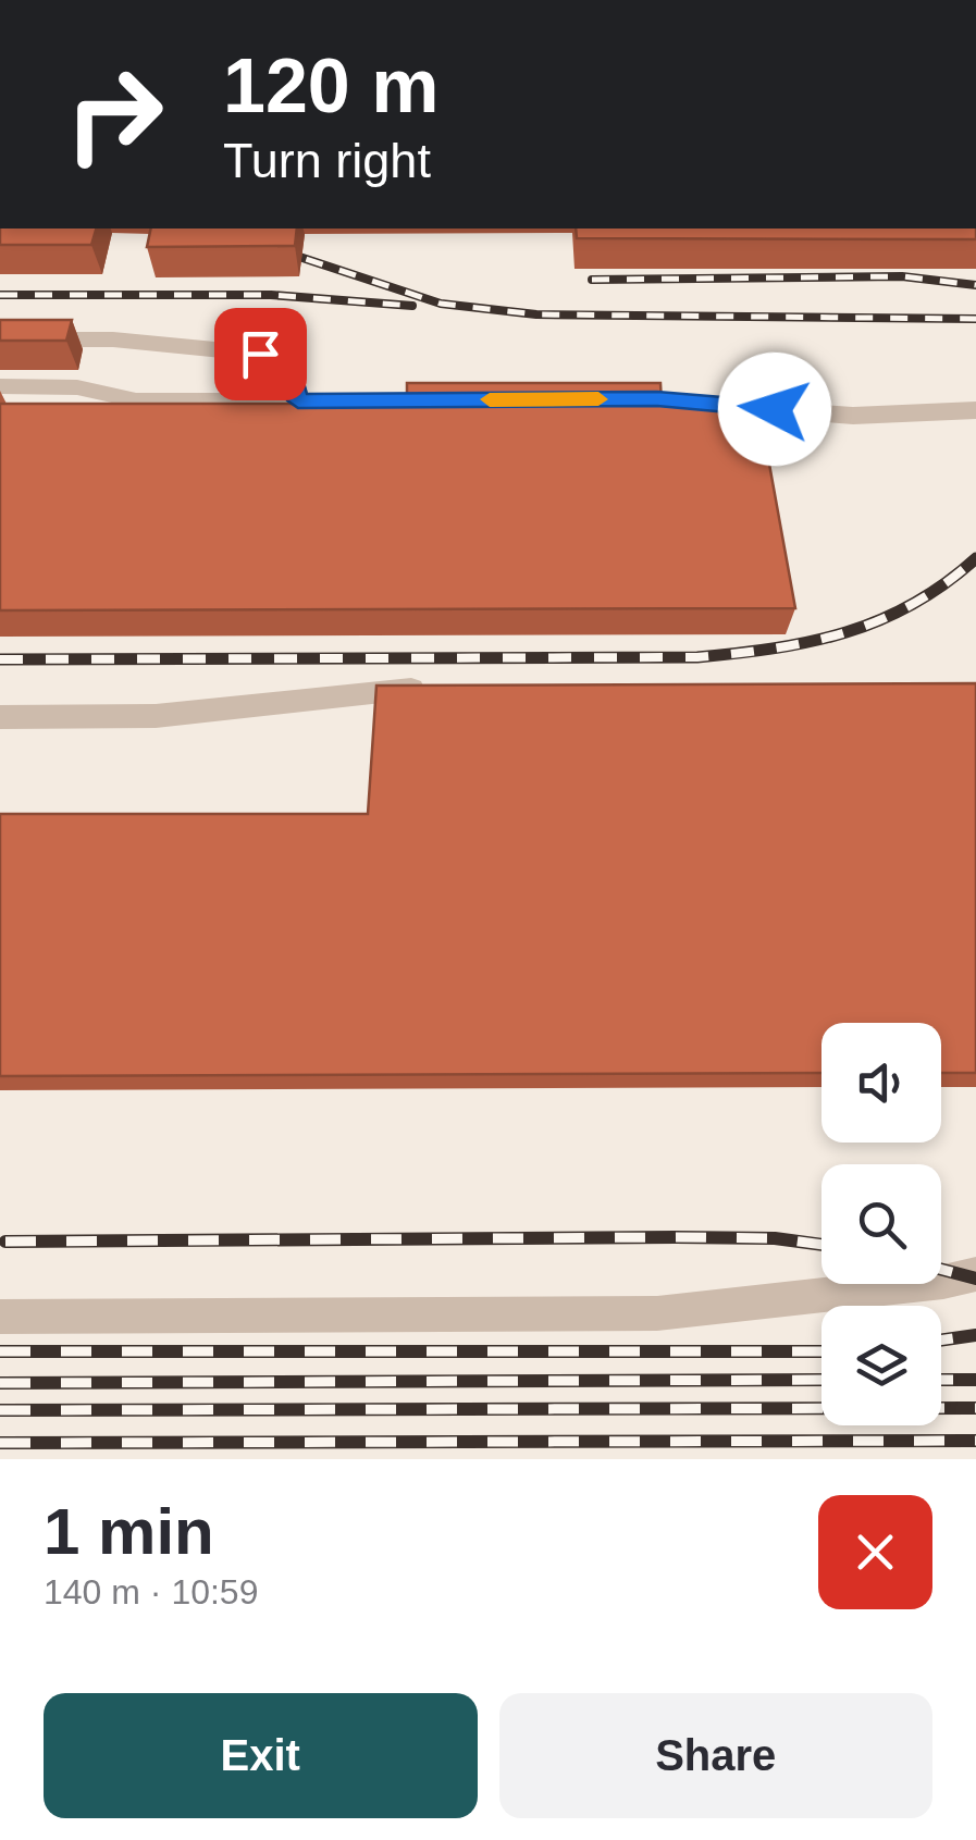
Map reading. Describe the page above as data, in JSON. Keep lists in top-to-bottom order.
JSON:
{
  "page": {
    "turn": ["120 m", "Turn right"],
    "heading": ["1 min", "140 m · 10:59"],
    "buttons": ["Exit", "Share"]
  }
}
